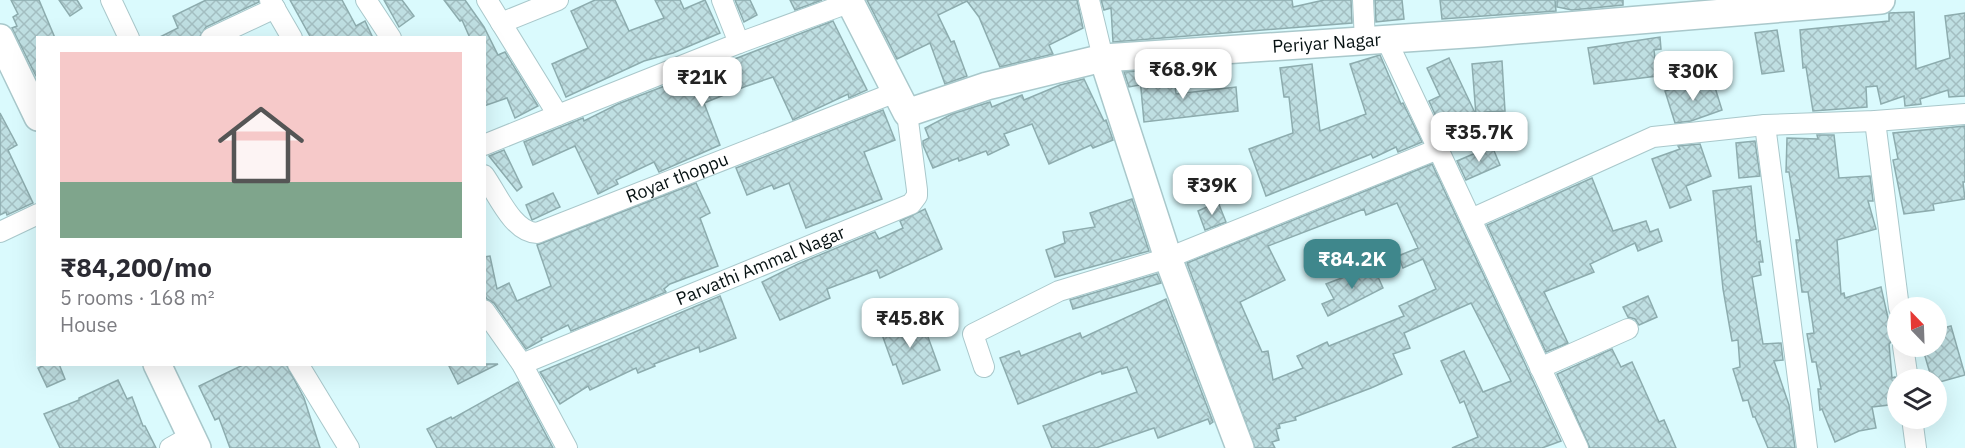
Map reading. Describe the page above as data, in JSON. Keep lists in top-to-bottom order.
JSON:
{
  "streets": {
    "street": ["Periyar Nagar", "Royar thoppu", "Parvathi Ammal Nagar"]
  },
  "crossings": [
    ["Periyar Nagar", "Royar thoppu"],
    ["Periyar Nagar", "Parvathi Ammal Nagar"],
    ["Royar thoppu", "Parvathi Ammal Nagar"]
  ],
  "north": "top left",
  "page": {
    "list": [
      {
        "name": "₹84,200/mo",
        "note": "5 rooms · 168 m² · House"
      }
    ],
    "price": [
      "₹68.9K",
      "₹30K",
      "₹21K",
      "₹35.7K",
      "₹39K",
      "₹84.2K",
      "₹45.8K"
    ]
  }
}
